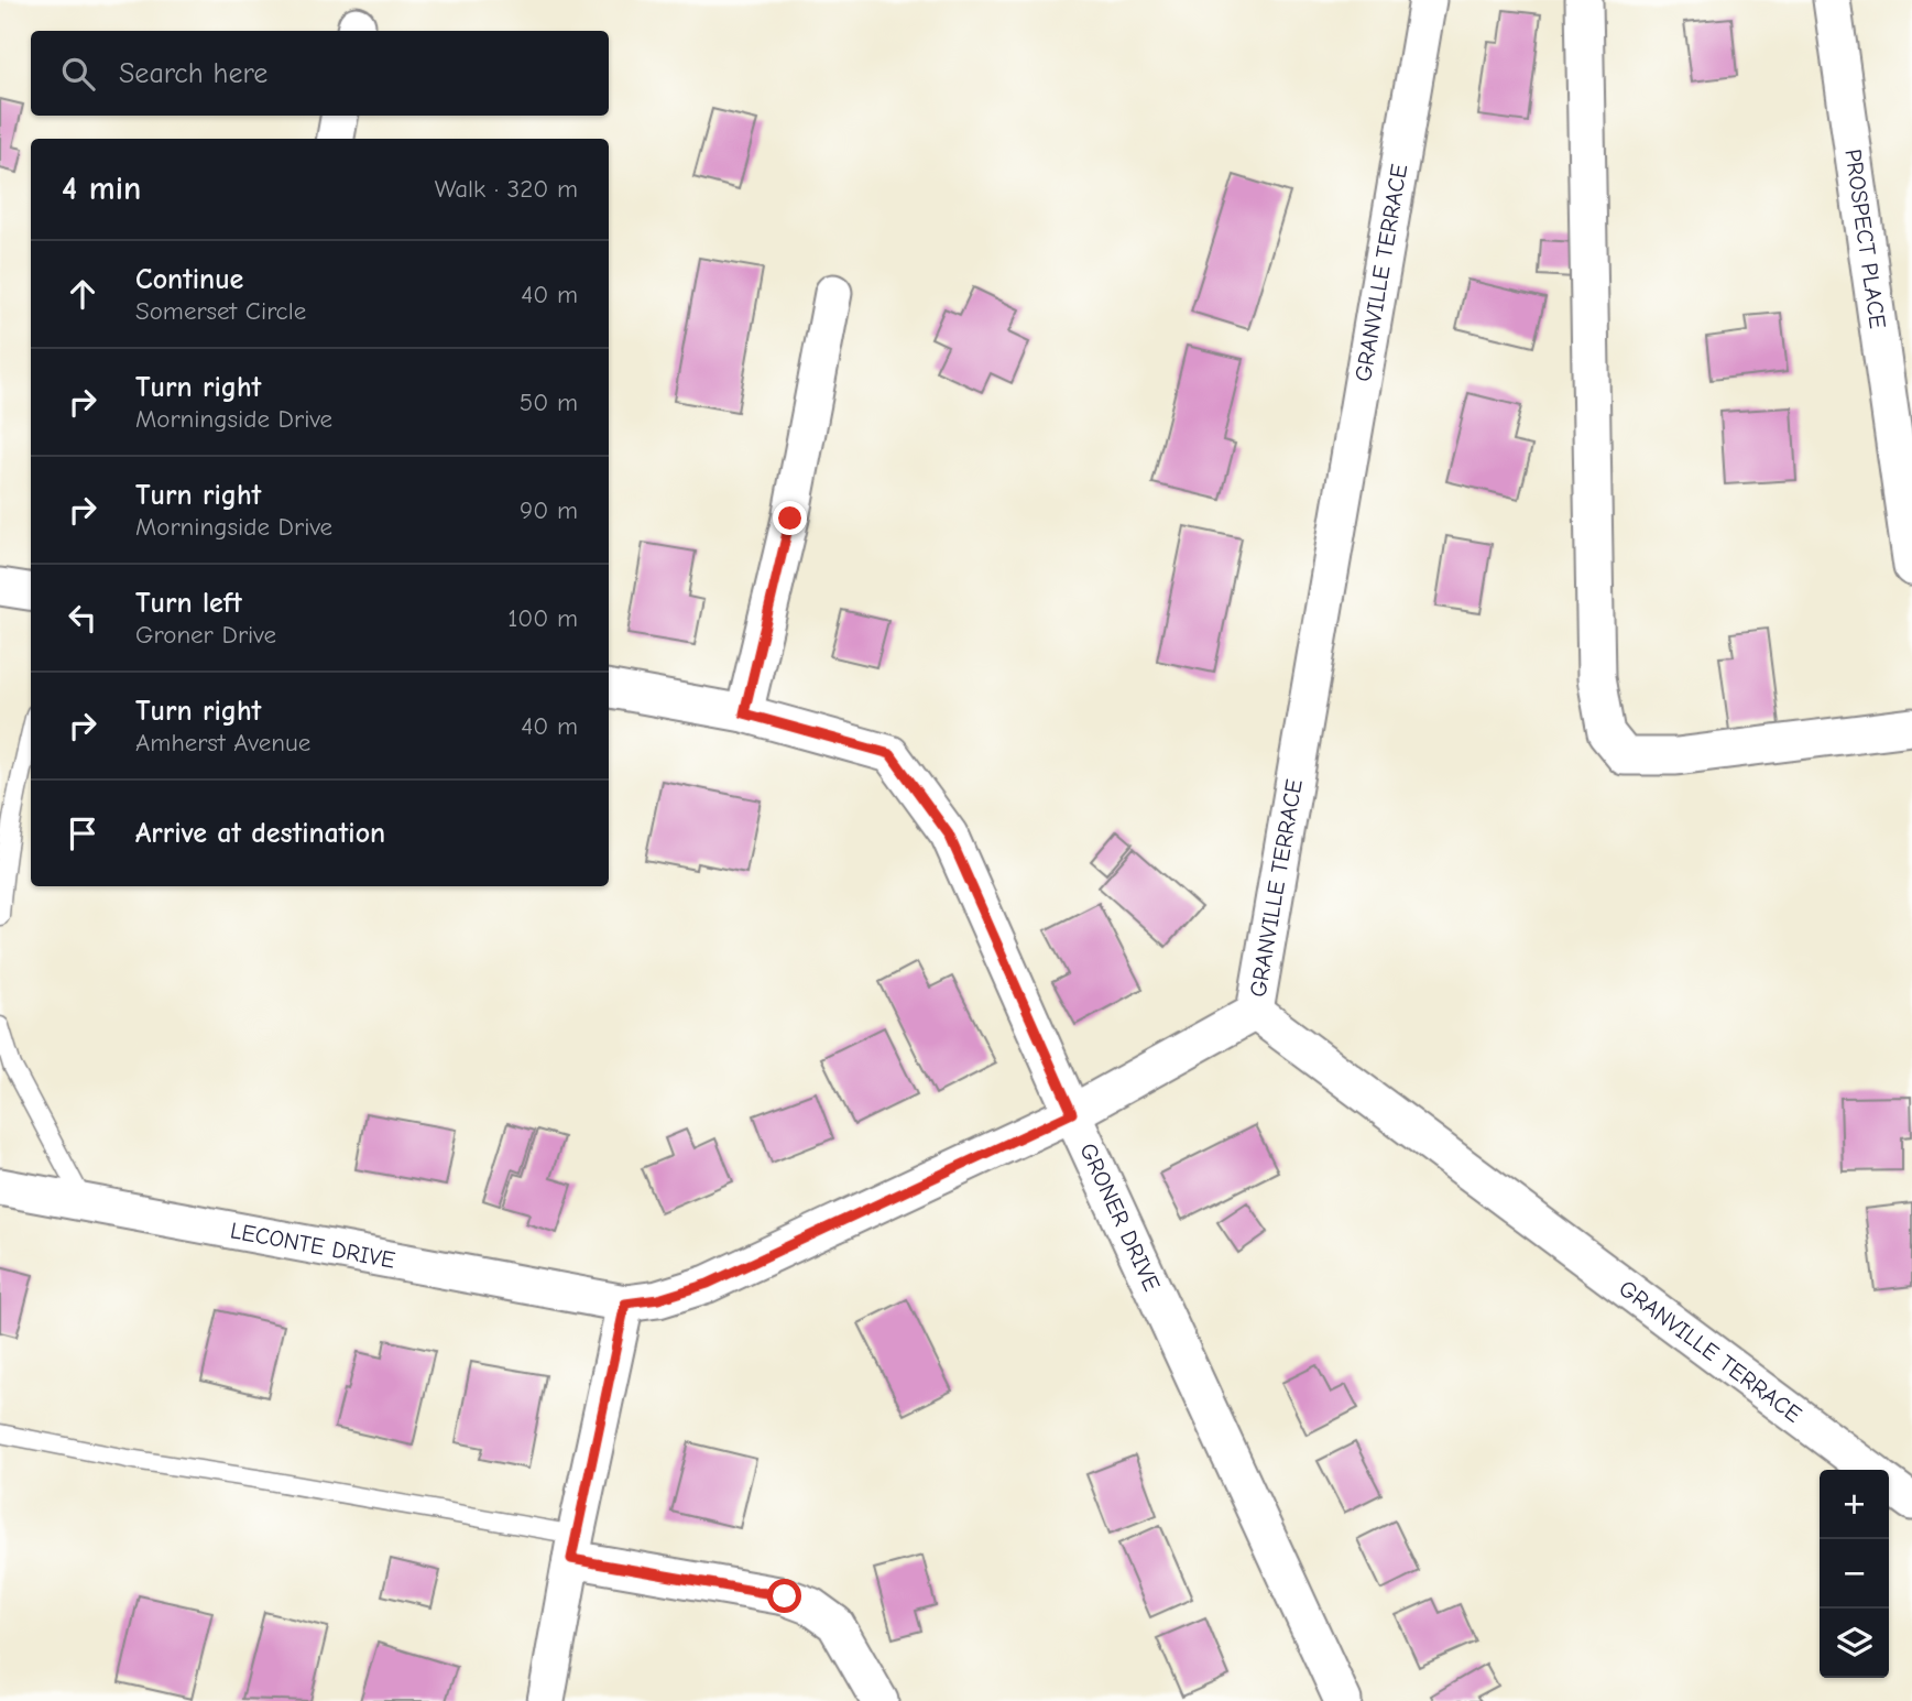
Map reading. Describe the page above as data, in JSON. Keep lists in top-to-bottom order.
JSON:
{
  "streets": {
    "street": [
      "PROSPECT PLACE",
      "GRANVILLE TERRACE",
      "GRONER DRIVE",
      "LECONTE DRIVE"
    ]
  },
  "crossings": [
    ["GRANVILLE TERRACE", "LECONTE DRIVE"],
    ["GRONER DRIVE", "LECONTE DRIVE"]
  ],
  "page": {
    "search": "Search here",
    "heading": ["4 min", "Walk · 320 m"],
    "list": [
      ["Continue", "Somerset Circle", "40 m"],
      ["Turn right", "Morningside Drive", "50 m"],
      ["Turn right", "Morningside Drive", "90 m"],
      ["Turn left", "Groner Drive", "100 m"],
      ["Turn right", "Amherst Avenue", "40 m"],
      "Arrive at destination"
    ],
    "map_buttons": ["+", "−"]
  }
}
